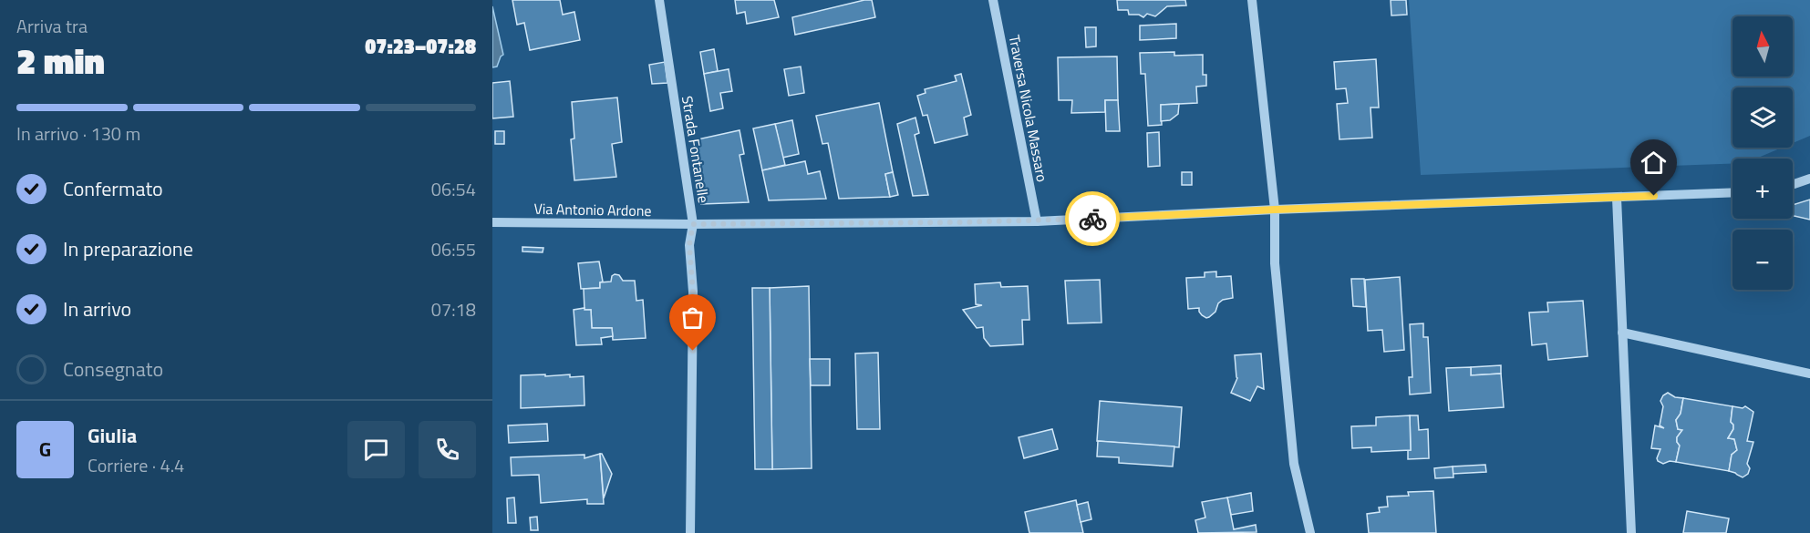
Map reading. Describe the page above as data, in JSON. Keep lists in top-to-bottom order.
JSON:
{
  "streets": {
    "street": ["Traversa Nicola Massaro", "Strada Fontanelle", "Via Antonio Ardone"]
  },
  "crossings": [
    ["Traversa Nicola Massaro", "Via Antonio Ardone"],
    ["Strada Fontanelle", "Via Antonio Ardone"]
  ],
  "north": "top",
  "page": {
    "heading": ["2 min", "Arriva tra", "07:23–07:28"],
    "panel": ["Giulia", "Corriere · 4.4"],
    "map_buttons": ["+", "−"],
    "bar": "In arrivo · 130 m",
    "list": [
      ["Confermato", "06:54"],
      ["In preparazione", "06:55"],
      ["In arrivo", "07:18"],
      "Consegnato"
    ],
    "round": "G"
  }
}
